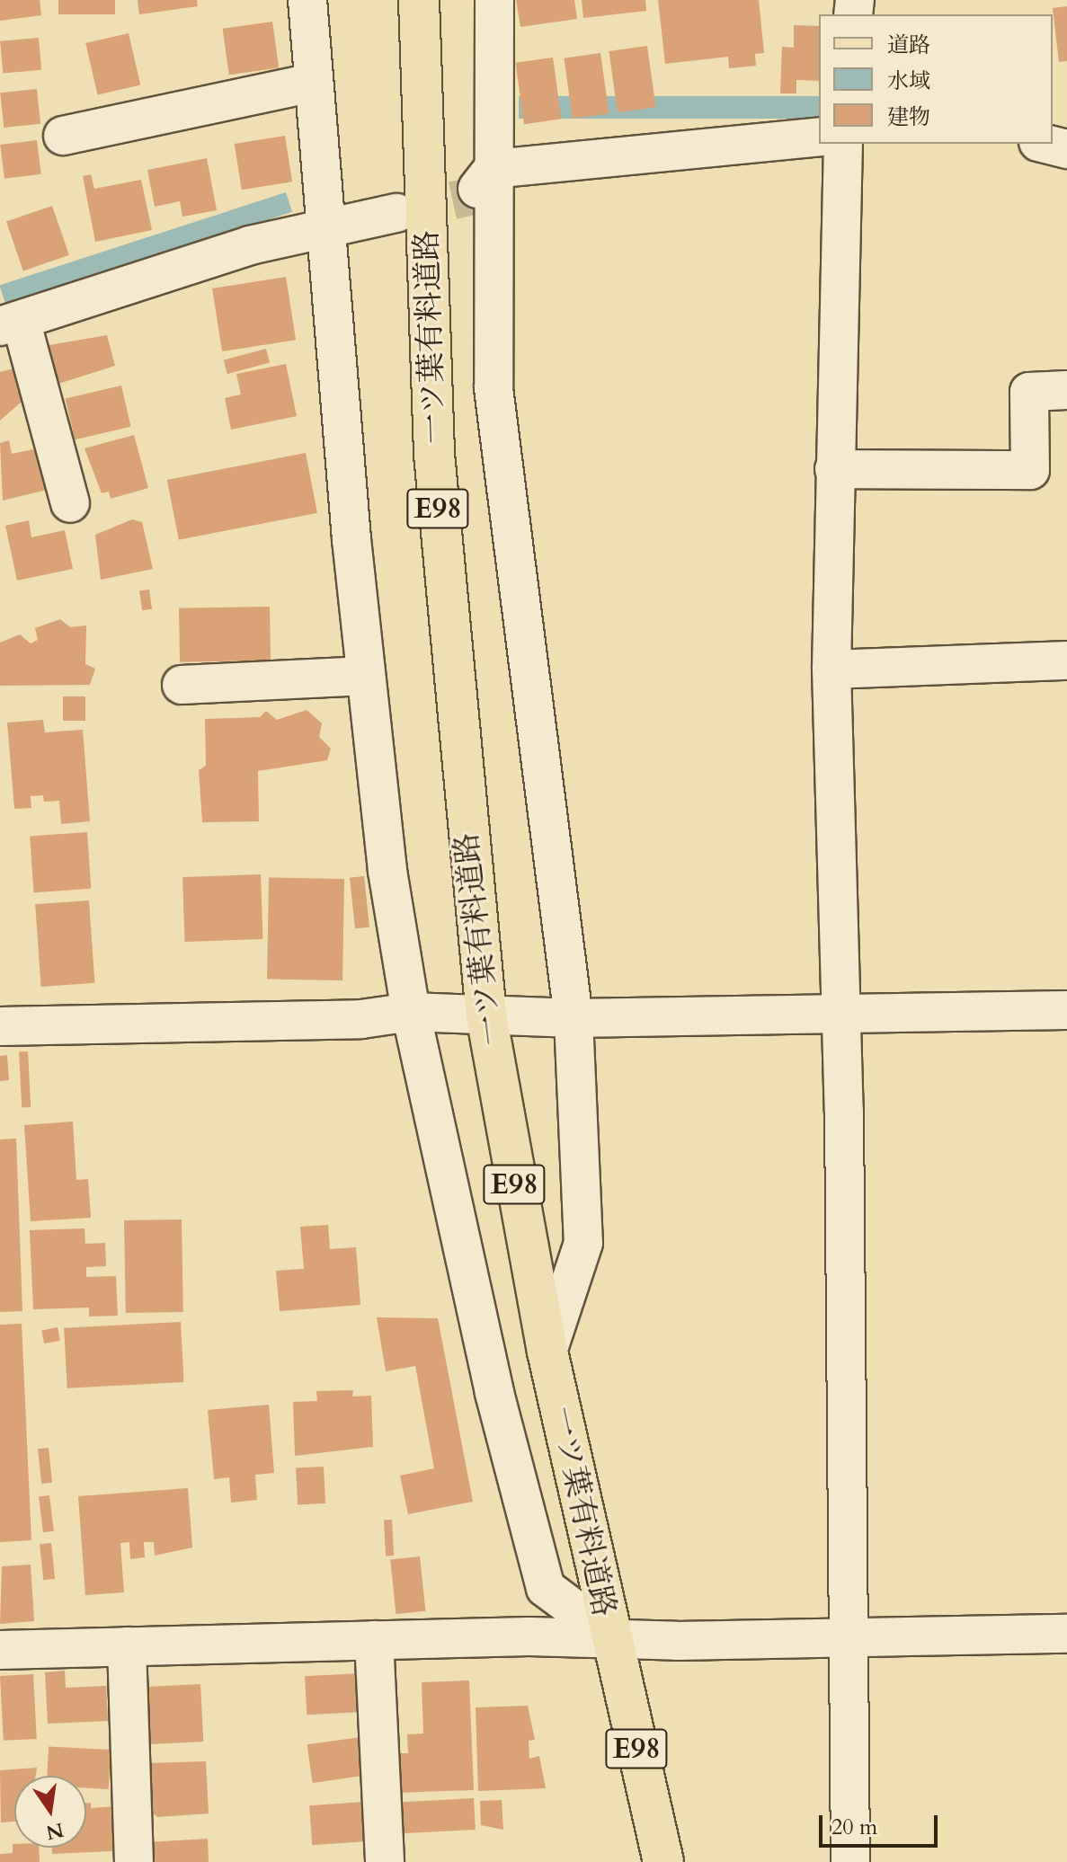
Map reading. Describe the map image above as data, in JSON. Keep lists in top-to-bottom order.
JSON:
{
  "streets": {
    "main road": ["一ツ葉有料道路", "E98"]
  },
  "legend": ["道路", "水域", "建物"],
  "scale_bar": "20 m",
  "north": "bottom"
}
